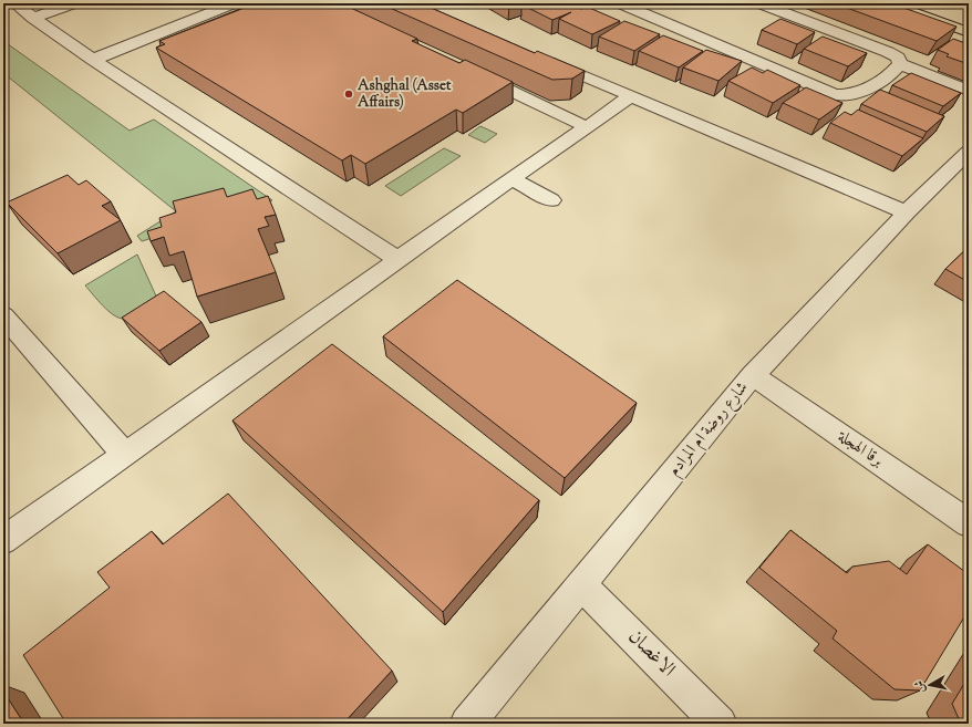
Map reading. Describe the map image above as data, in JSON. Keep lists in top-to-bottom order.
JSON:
{
  "streets": {
    "street": ["شارع روضة ام المرادم", "برقا الهجلة", "الاغصان"]
  },
  "crossings": [
    ["شارع روضة ام المرادم", "برقا الهجلة"],
    ["شارع روضة ام المرادم", "الاغصان"]
  ],
  "places": ["Ashghal (Asset Affairs)"],
  "north": "left"
}
